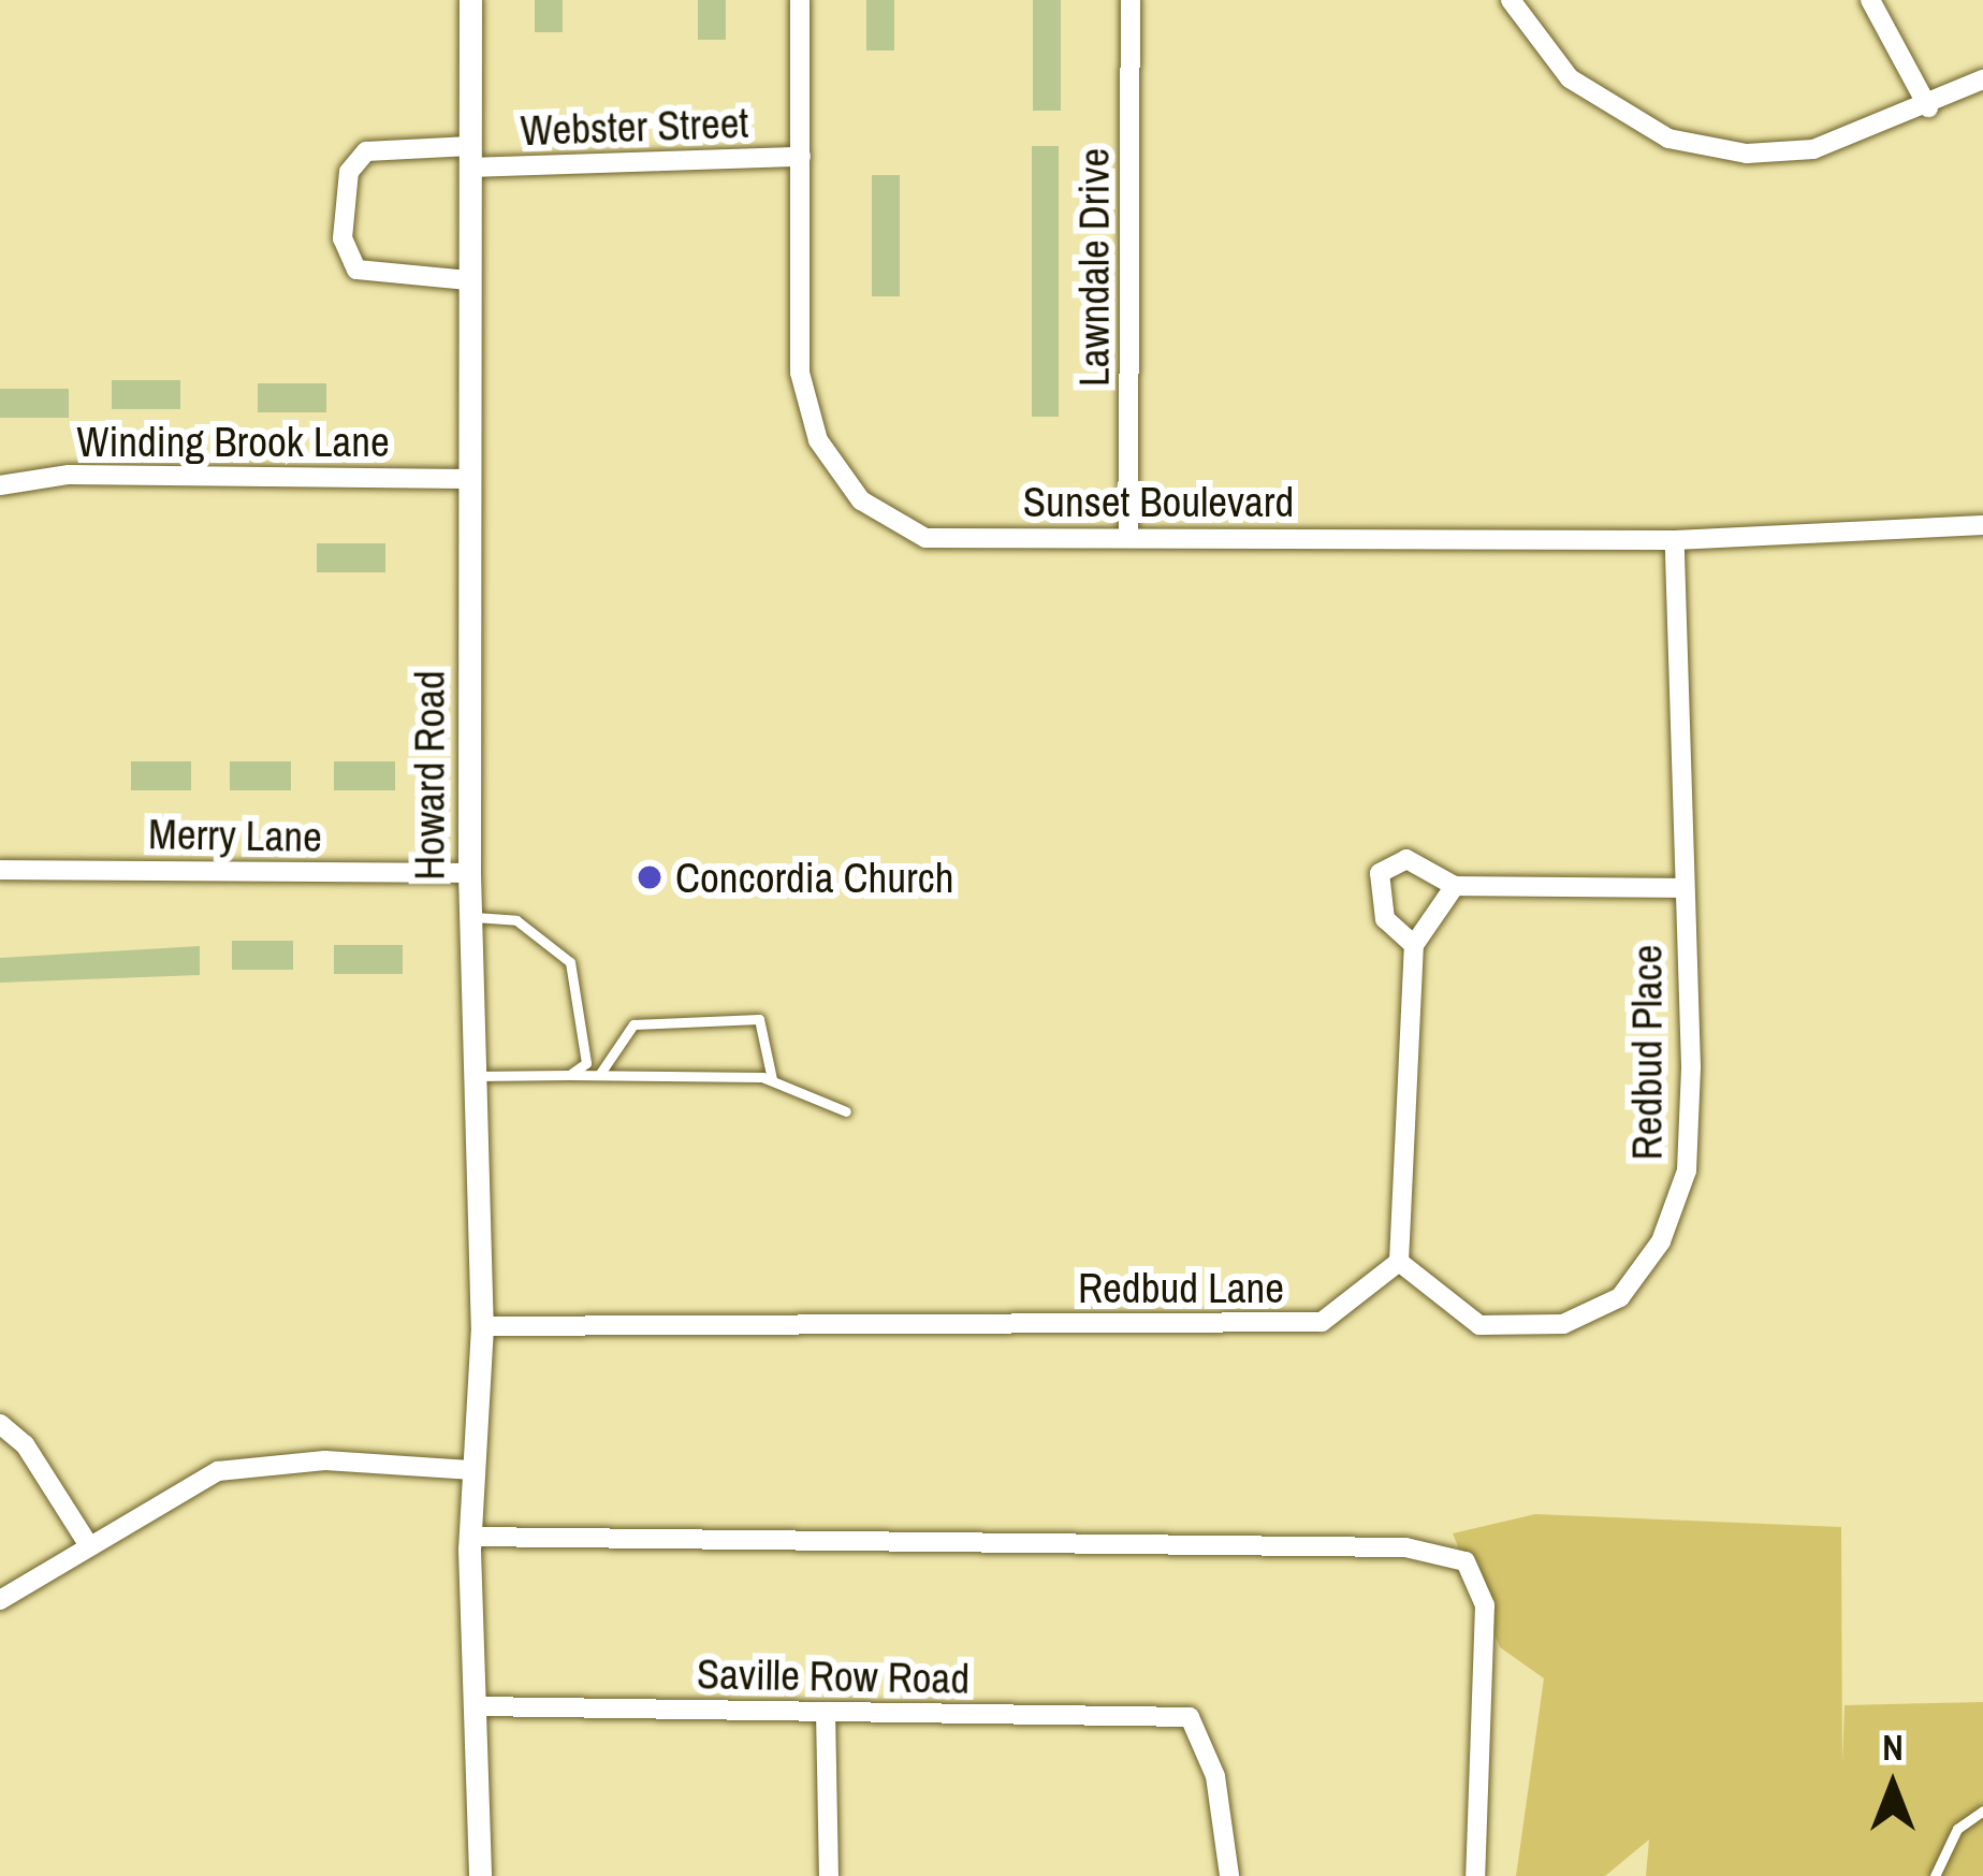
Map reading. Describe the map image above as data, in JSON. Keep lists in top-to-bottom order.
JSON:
{
  "streets": {
    "street": [
      "Webster Street",
      "Lawndale Drive",
      "Winding Brook Lane",
      "Sunset Boulevard",
      "Howard Road",
      "Merry Lane",
      "Redbud Place",
      "Redbud Lane",
      "Saville Row Road"
    ]
  },
  "crossings": [
    ["Webster Street", "Sunset Boulevard"],
    ["Webster Street", "Howard Road"],
    ["Lawndale Drive", "Sunset Boulevard"],
    ["Winding Brook Lane", "Howard Road"],
    ["Sunset Boulevard", "Redbud Place"],
    ["Howard Road", "Merry Lane"],
    ["Howard Road", "Redbud Lane"],
    ["Howard Road", "Saville Row Road"],
    ["Redbud Place", "Redbud Lane"]
  ],
  "places": ["Concordia Church"],
  "north": "top"
}
